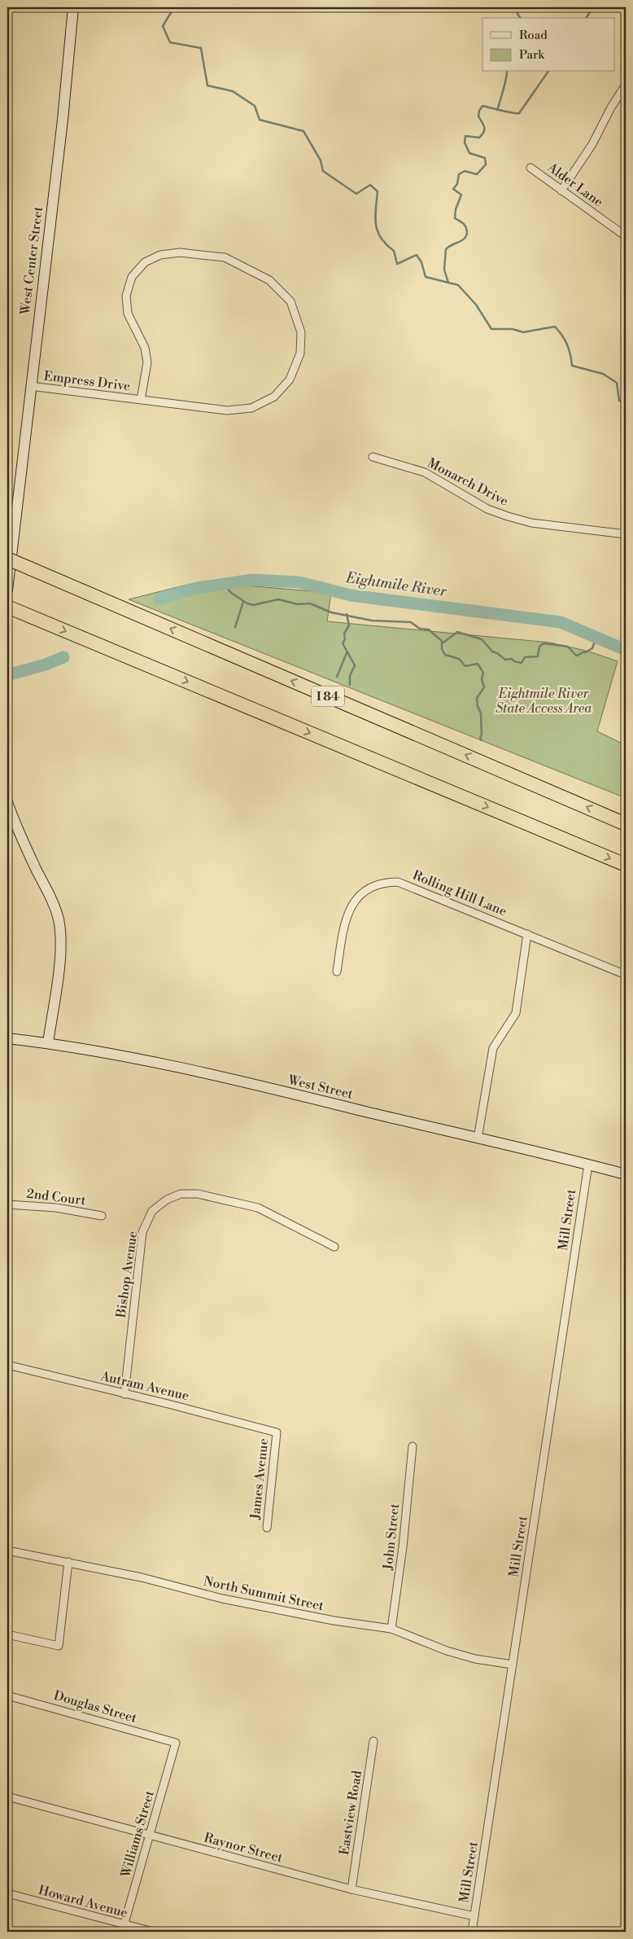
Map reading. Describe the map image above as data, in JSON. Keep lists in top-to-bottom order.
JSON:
{
  "streets": {
    "highway": ["I 84"],
    "street": [
      "Alder Lane",
      "West Center Street",
      "Empress Drive",
      "Monarch Drive",
      "Rolling Hill Lane",
      "West Street",
      "2nd Court",
      "Mill Street",
      "Bishop Avenue",
      "Autram Avenue",
      "James Avenue",
      "John Street",
      "North Summit Street",
      "Douglas Street",
      "Eastview Road",
      "Williams Street",
      "Raynor Street",
      "Howard Avenue"
    ]
  },
  "crossings": [
    ["West Center Street", "Empress Drive"],
    ["West Street", "Mill Street"],
    ["Mill Street", "North Summit Street"],
    ["Mill Street", "Raynor Street"],
    ["Bishop Avenue", "Autram Avenue"],
    ["Autram Avenue", "James Avenue"],
    ["John Street", "North Summit Street"],
    ["Douglas Street", "Williams Street"],
    ["Eastview Road", "Raynor Street"],
    ["Williams Street", "Raynor Street"],
    ["Williams Street", "Howard Avenue"]
  ],
  "water": ["Eightmile River"],
  "parks": ["Eightmile River State Access Area"],
  "legend": ["Road", "Park"]
}
